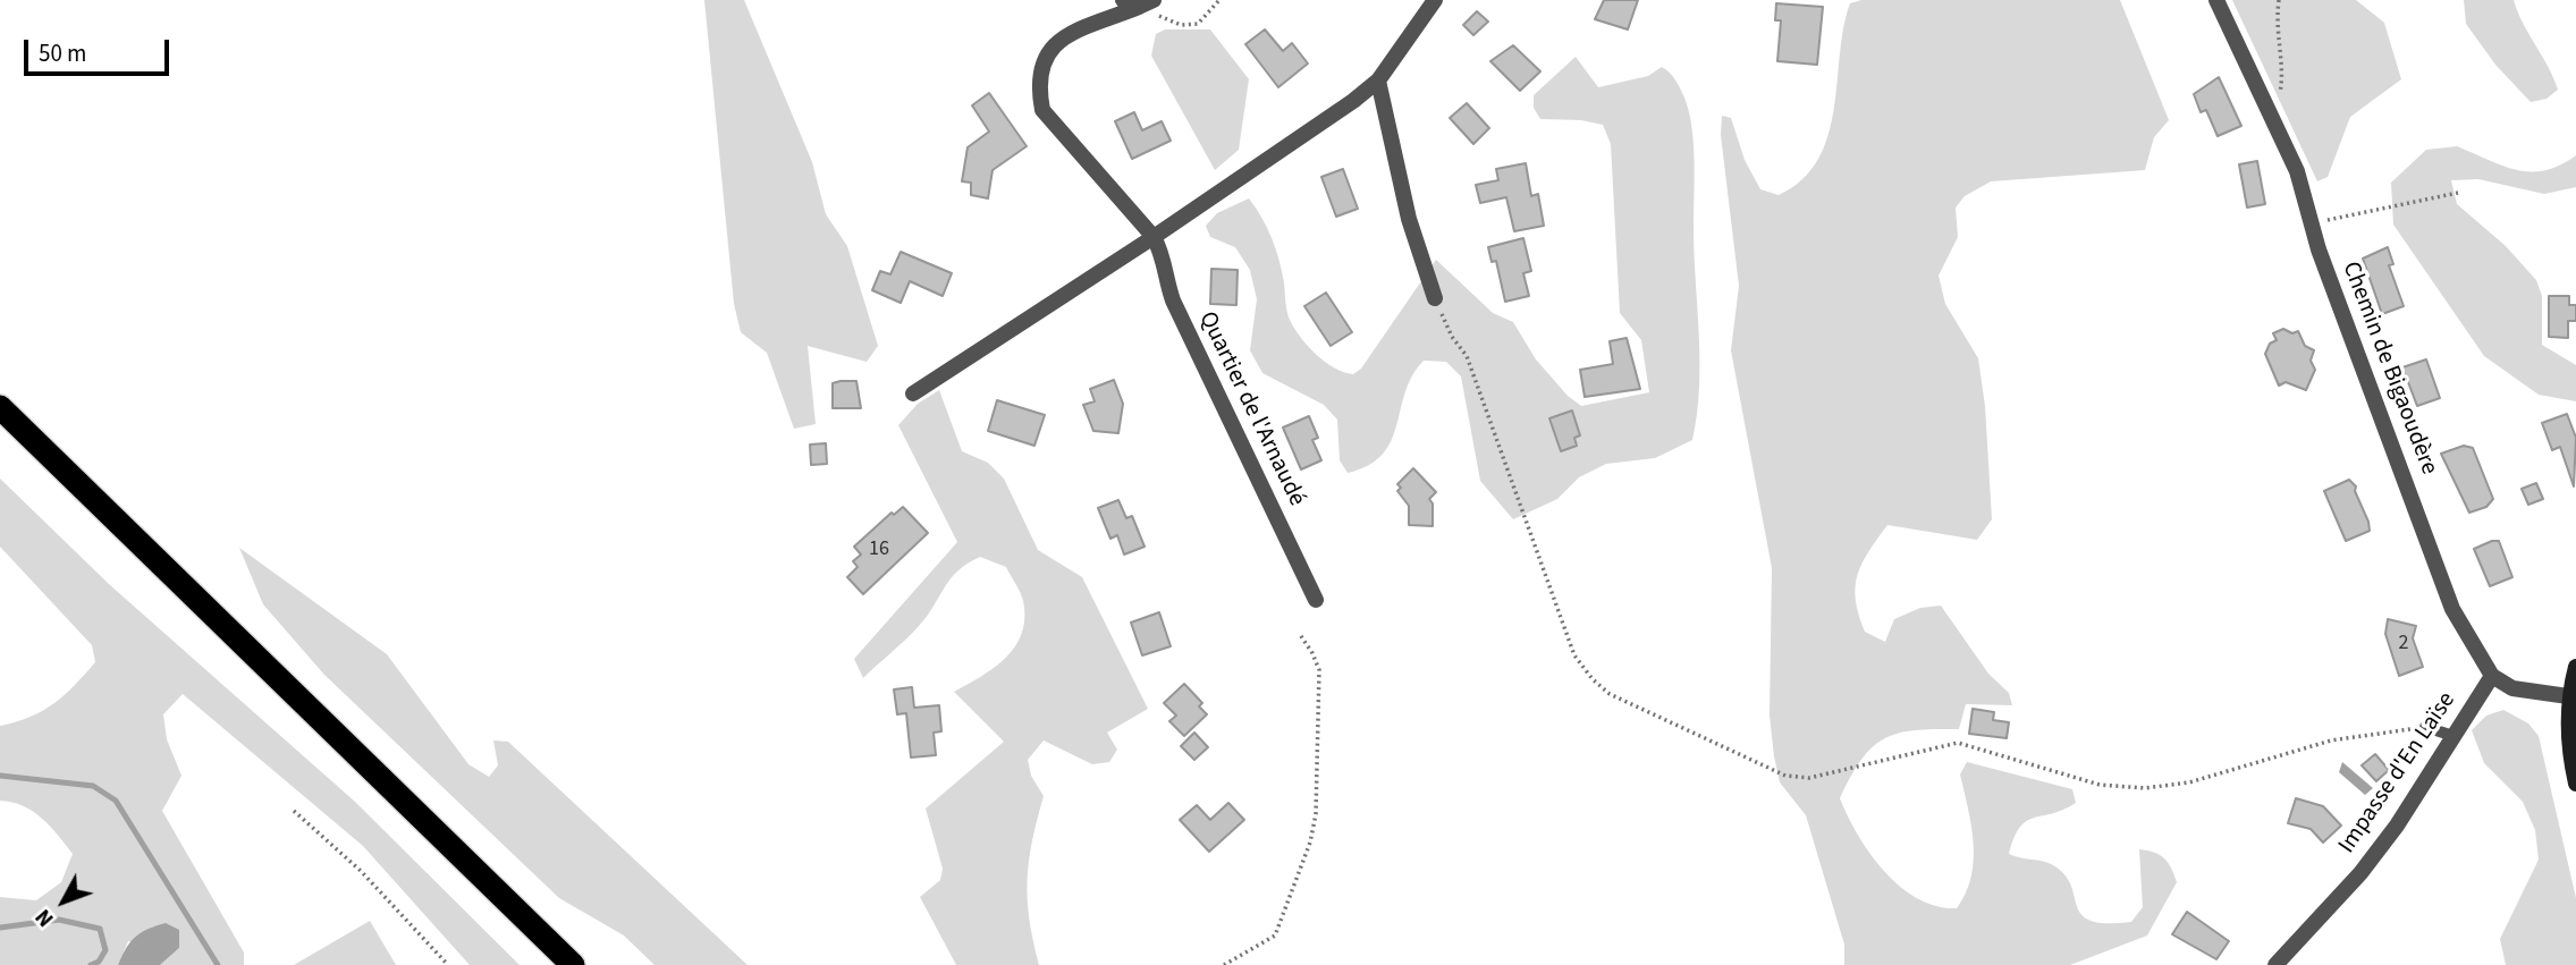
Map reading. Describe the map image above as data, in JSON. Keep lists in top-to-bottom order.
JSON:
{
  "streets": {
    "street": ["Chemin de Bigaoudère", "Quartier de l'Arnaudé", "Impasse d'En Laïse"]
  },
  "crossings": [
    ["Chemin de Bigaoudère", "Impasse d'En Laïse"]
  ],
  "house_numbers": ["16", "2"],
  "scale_bar": "50 m",
  "north": "bottom left"
}
